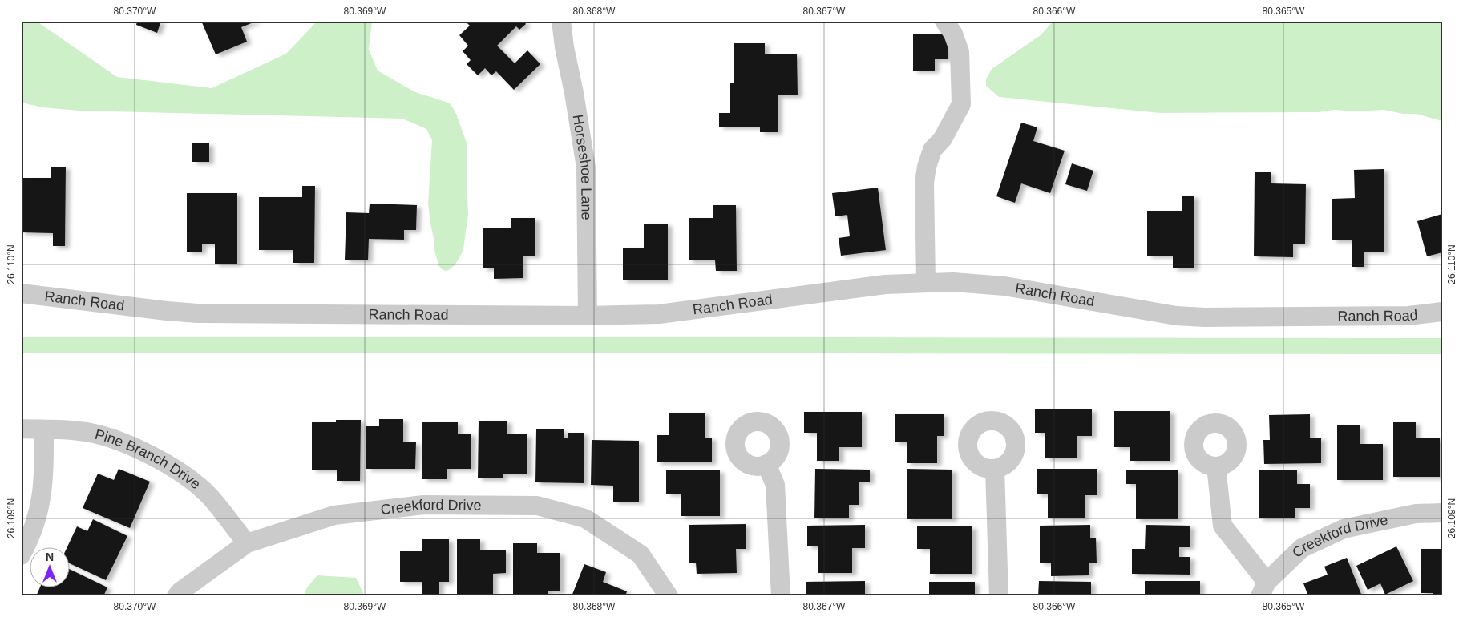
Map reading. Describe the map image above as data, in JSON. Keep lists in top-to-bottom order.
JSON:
{
  "streets": {
    "street": [
      "Horseshoe Lane",
      "Ranch Road",
      "Pine Branch Drive",
      "Creekford Drive"
    ]
  },
  "crossings": [
    ["Horseshoe Lane", "Ranch Road"],
    ["Pine Branch Drive", "Creekford Drive"]
  ],
  "north": "top",
  "coordinates": [
    "80.370°W",
    "80.369°W",
    "80.368°W",
    "80.367°W",
    "80.366°W",
    "80.365°W",
    "26.110°N",
    "26.109°N"
  ]
}
